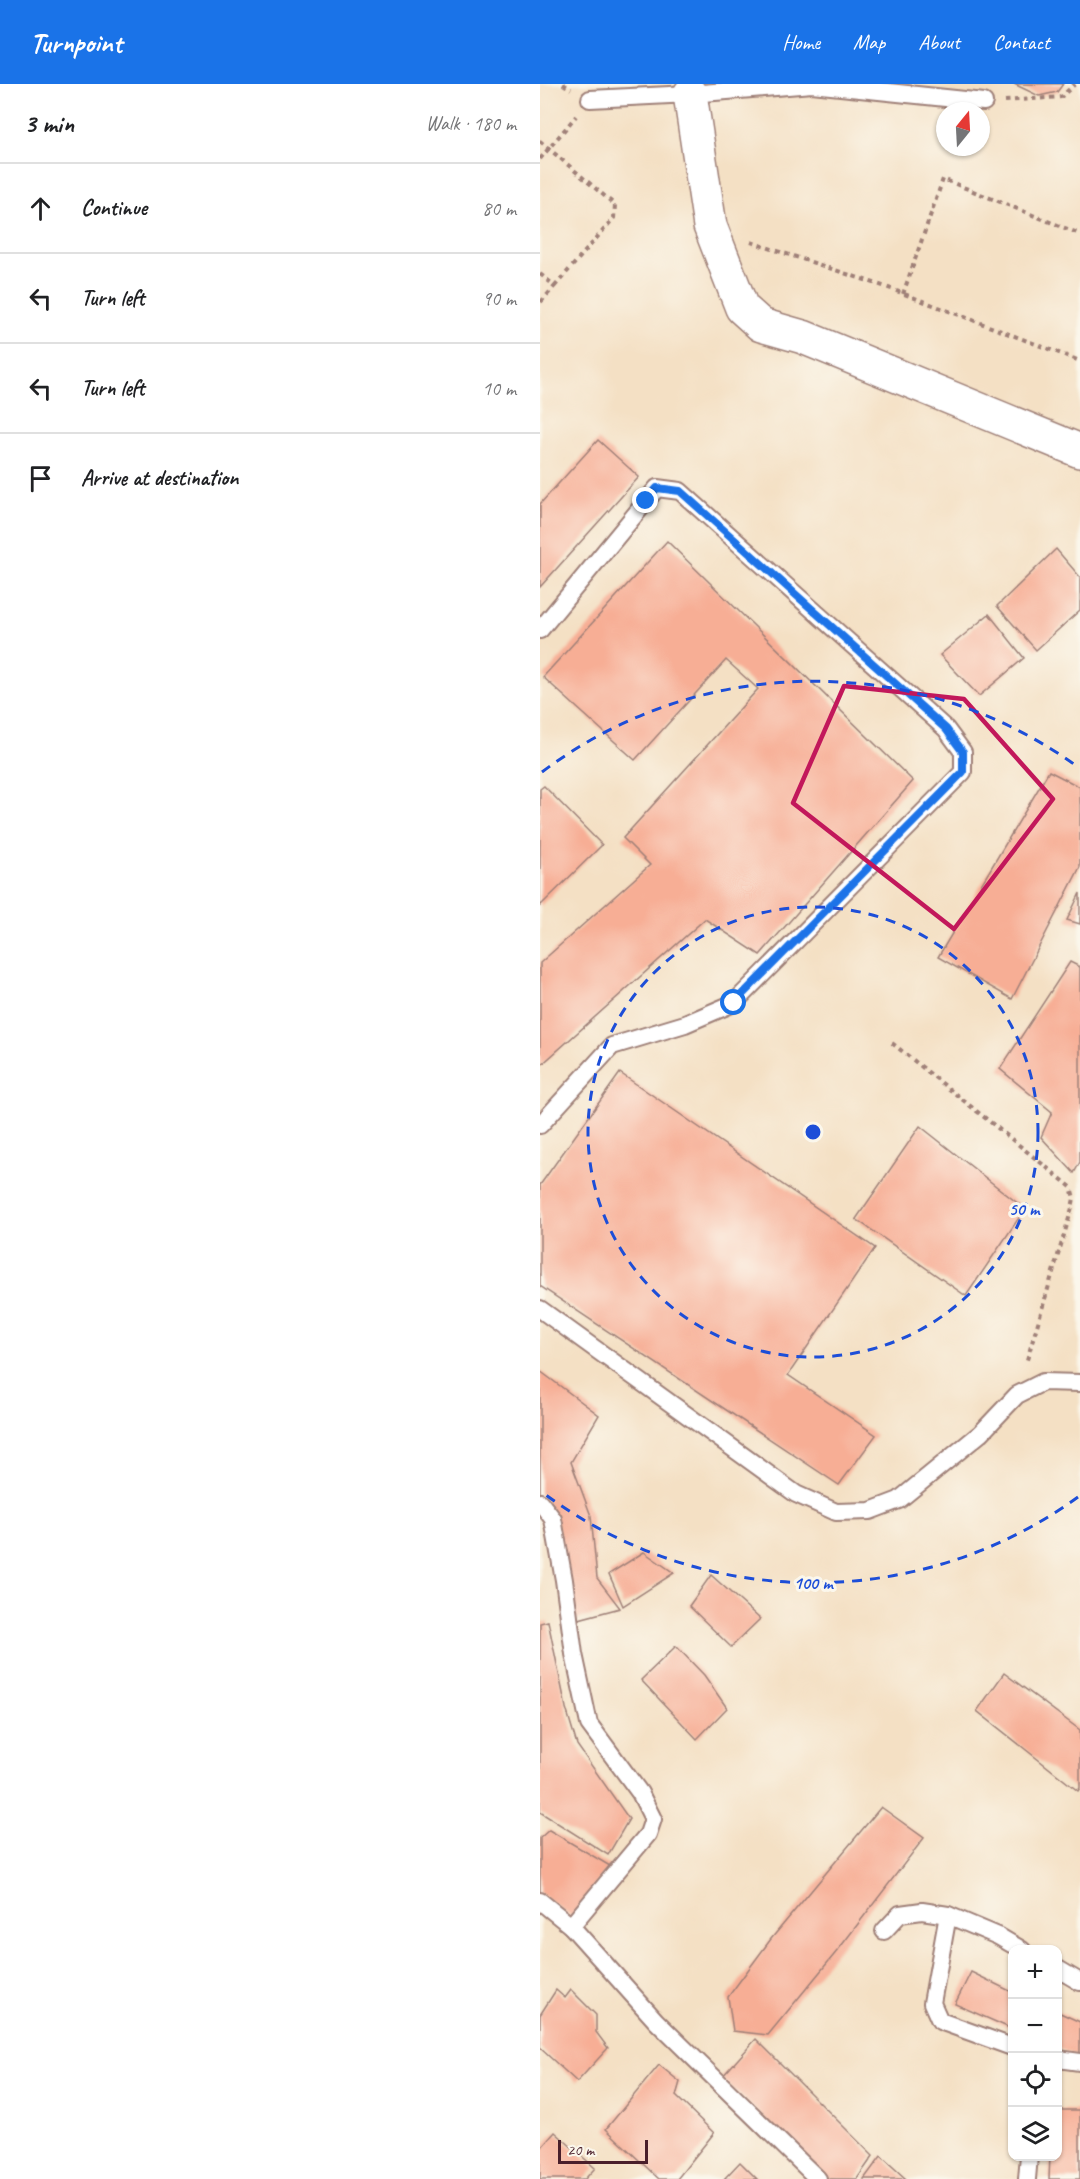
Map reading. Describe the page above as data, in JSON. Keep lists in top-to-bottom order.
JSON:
{
  "scale_bar": "20 m",
  "north": "top",
  "page": {
    "header": "Turnpoint",
    "nav": [
      "Home",
      "Map",
      "About",
      "Contact"
    ],
    "heading": ["3 min", "Walk · 180 m"],
    "list": [
      ["Continue", "80 m"],
      ["Turn left", "90 m"],
      ["Turn left", "10 m"],
      "Arrive at destination"
    ],
    "map_buttons": ["+", "−"],
    "scale": "20 m"
  },
  "rings": ["50 m", "100 m"]
}
